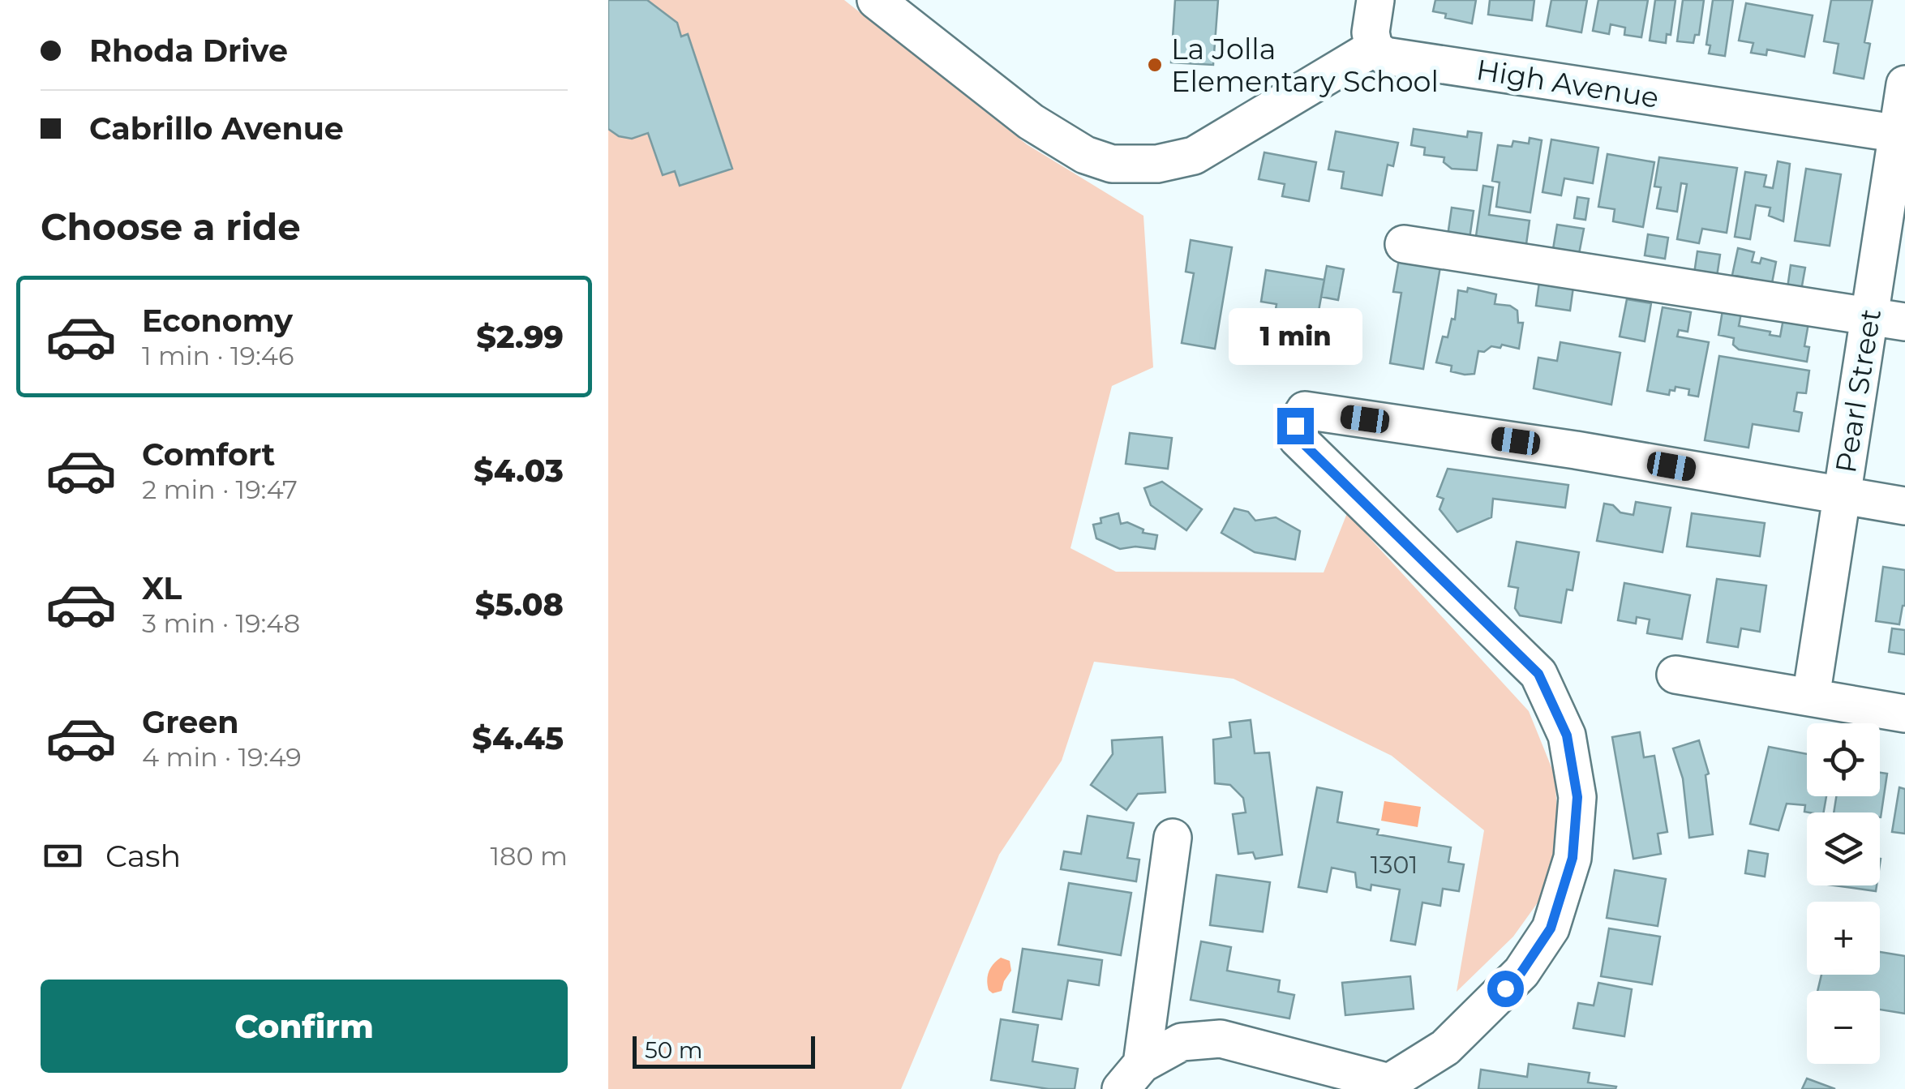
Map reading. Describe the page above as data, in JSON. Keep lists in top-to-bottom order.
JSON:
{
  "streets": {
    "street": ["High Avenue", "Pearl Street"]
  },
  "crossings": [
    ["High Avenue", "Pearl Street"]
  ],
  "places": ["La Jolla Elementary School"],
  "house_numbers": ["1301"],
  "scale_bar": "50 m",
  "page": {
    "banner": ["Rhoda Drive", "Cabrillo Avenue"],
    "heading": "Choose a ride",
    "list": [
      {
        "name": "Economy",
        "note": "1 min · 19:46",
        "value": "$2.99"
      },
      {
        "name": "Comfort",
        "note": "2 min · 19:47",
        "value": "$4.03"
      },
      {
        "name": "XL",
        "note": "3 min · 19:48",
        "value": "$5.08"
      },
      {
        "name": "Green",
        "note": "4 min · 19:49",
        "value": "$4.45"
      }
    ],
    "bubble": "1 min",
    "map_buttons": ["+", "−"],
    "pay": ["Cash", "180 m"],
    "buttons": "Confirm",
    "scale": "50 m"
  }
}
